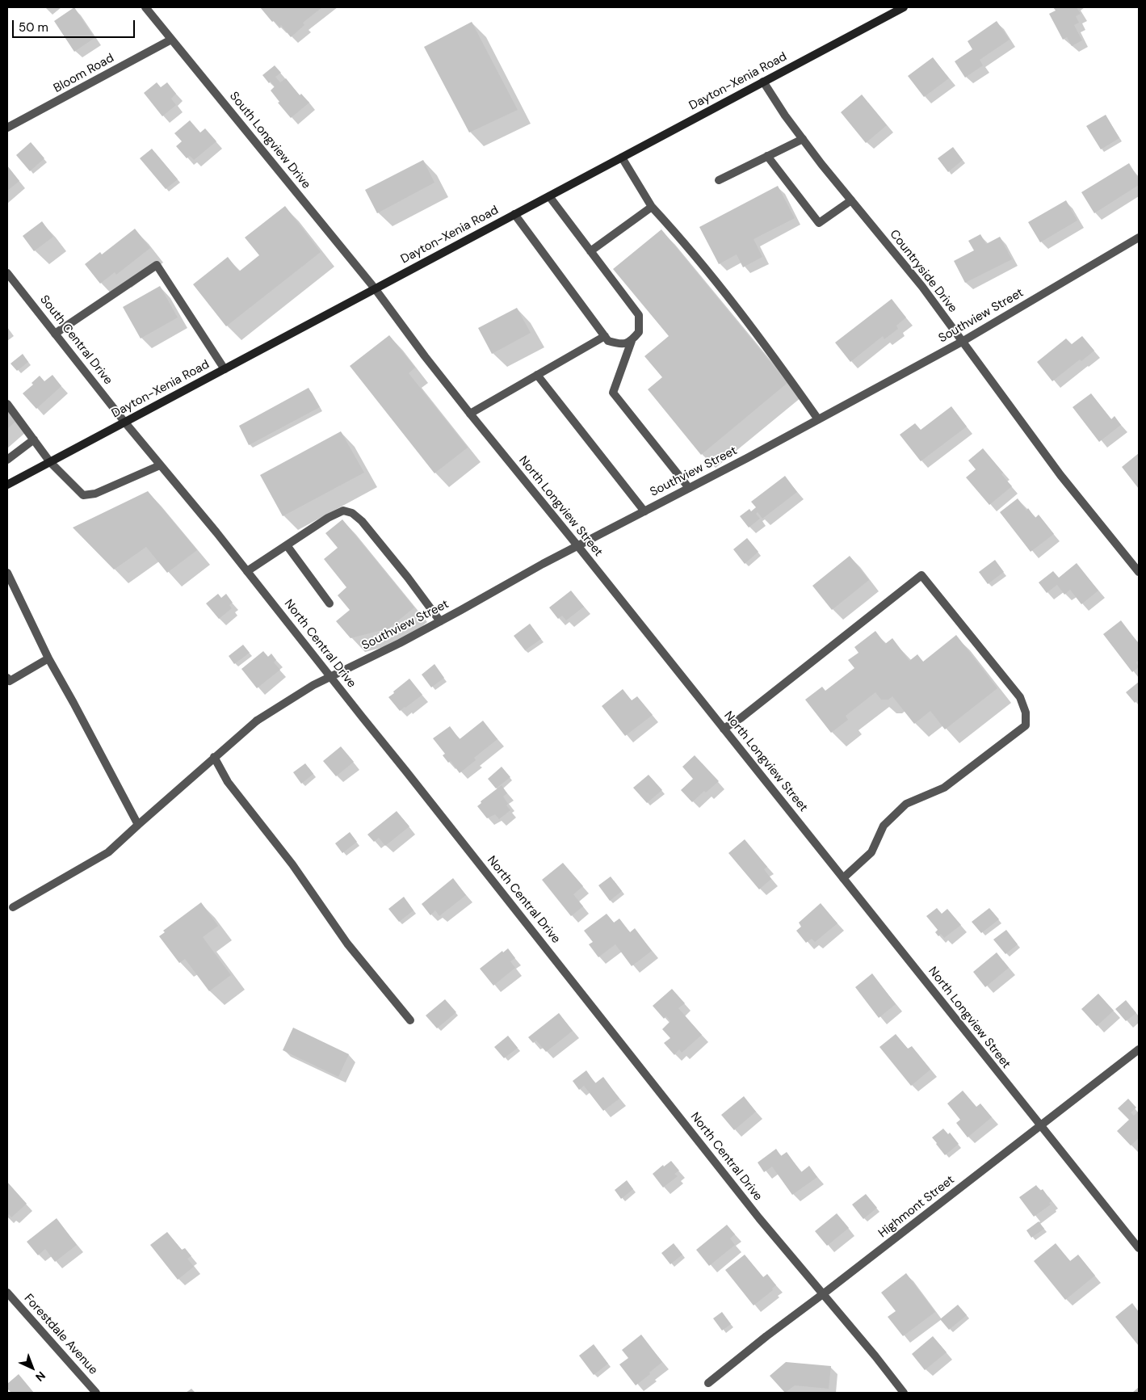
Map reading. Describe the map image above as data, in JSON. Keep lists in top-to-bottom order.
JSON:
{
  "streets": {
    "main road": ["Dayton-Xenia Road"],
    "street": [
      "Bloom Road",
      "South Longview Drive",
      "Countryside Drive",
      "Southview Street",
      "South Central Drive",
      "North Longview Street",
      "North Central Drive",
      "Highmont Street",
      "Forestdale Avenue"
    ]
  },
  "crossings": [
    ["Bloom Road", "South Longview Drive"],
    ["Dayton-Xenia Road", "South Longview Drive"],
    ["Dayton-Xenia Road", "Countryside Drive"],
    ["Dayton-Xenia Road", "South Central Drive"],
    ["Dayton-Xenia Road", "North Longview Street"],
    ["Dayton-Xenia Road", "North Central Drive"],
    ["South Longview Drive", "North Longview Street"],
    ["Countryside Drive", "Southview Street"],
    ["Southview Street", "North Longview Street"],
    ["Southview Street", "North Central Drive"],
    ["South Central Drive", "North Central Drive"],
    ["North Longview Street", "Highmont Street"],
    ["North Central Drive", "Highmont Street"]
  ],
  "scale_bar": "50 m",
  "north": "bottom right"
}
